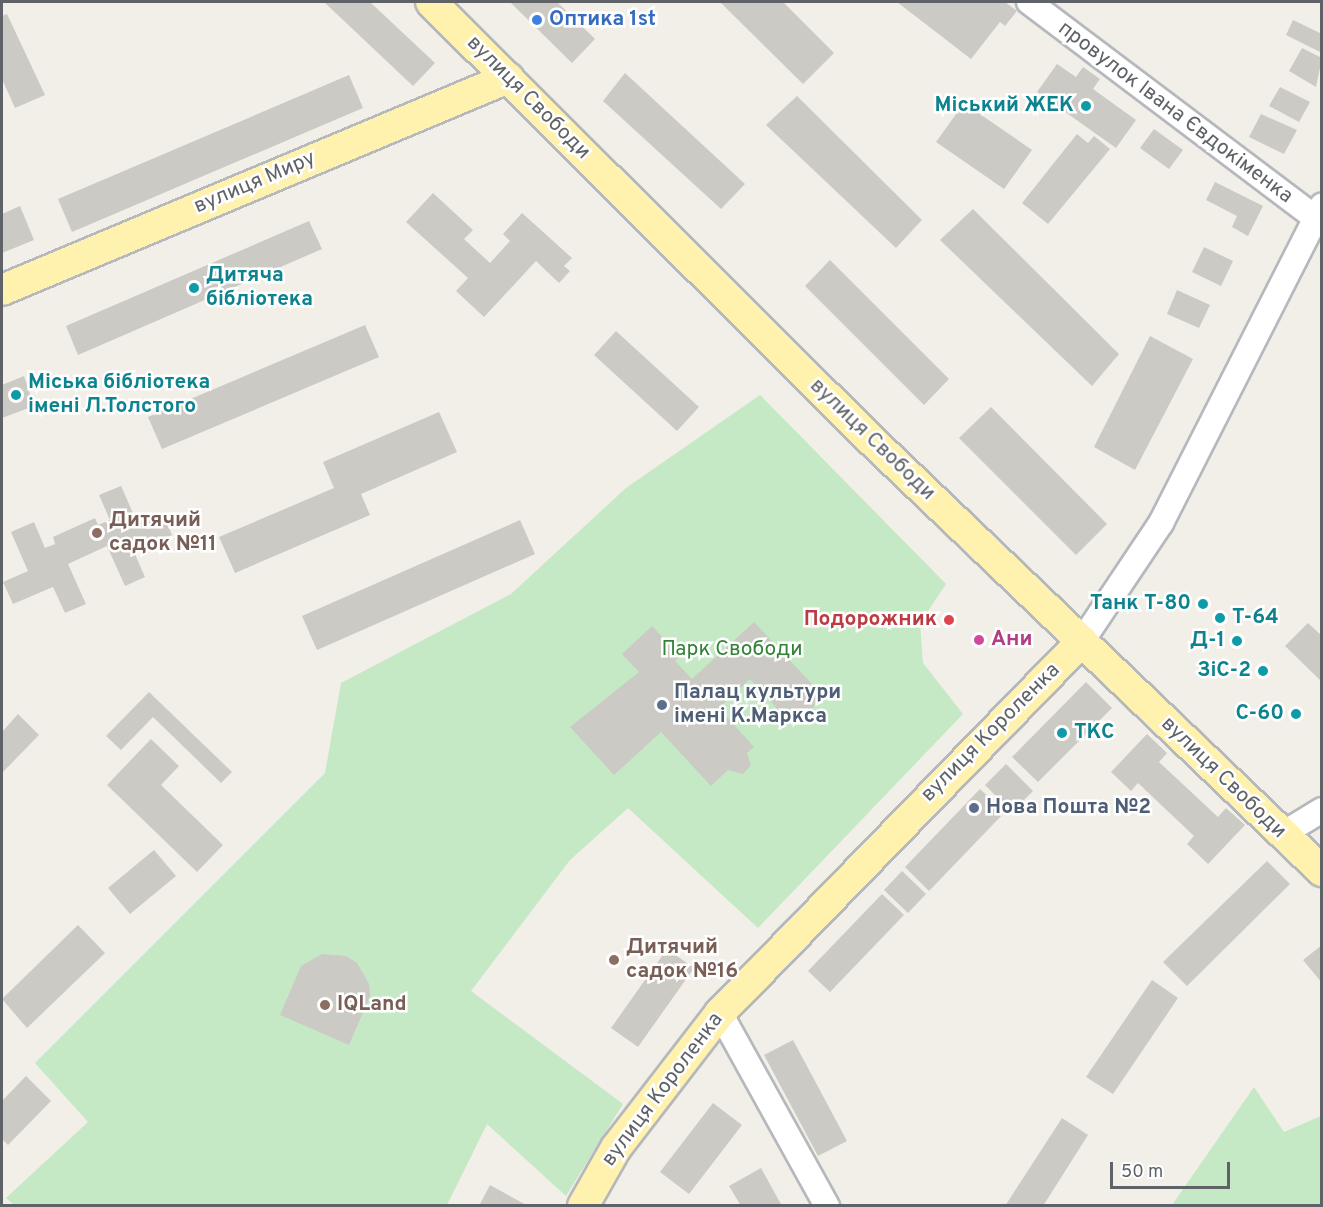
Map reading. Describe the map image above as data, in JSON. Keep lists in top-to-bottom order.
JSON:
{
  "streets": {
    "main road": ["вулиця Свободи", "вулиця Миру", "вулиця Короленка"],
    "street": ["провулок Івана Євдокіменка"]
  },
  "crossings": [
    ["вулиця Свободи", "вулиця Миру"],
    ["вулиця Свободи", "вулиця Короленка"],
    ["провулок Івана Євдокіменка", "вулиця Короленка"]
  ],
  "parks": ["Парк Свободи"],
  "places": [
    "Оптика 1st",
    "Міський ЖЕК",
    "Дитяча бібліотека",
    "Міська бібліотека імені Л.Толстого",
    "Дитячий садок №11",
    "Танк Т-80",
    "Т-64",
    "Подорожник",
    "Ани",
    "Д-1",
    "ЗіС-2",
    "Палац культури імені К.Маркса",
    "С-60",
    "ТКС",
    "Нова Пошта №2",
    "Дитячий садок №16",
    "IQLand"
  ],
  "scale_bar": "50 m"
}
